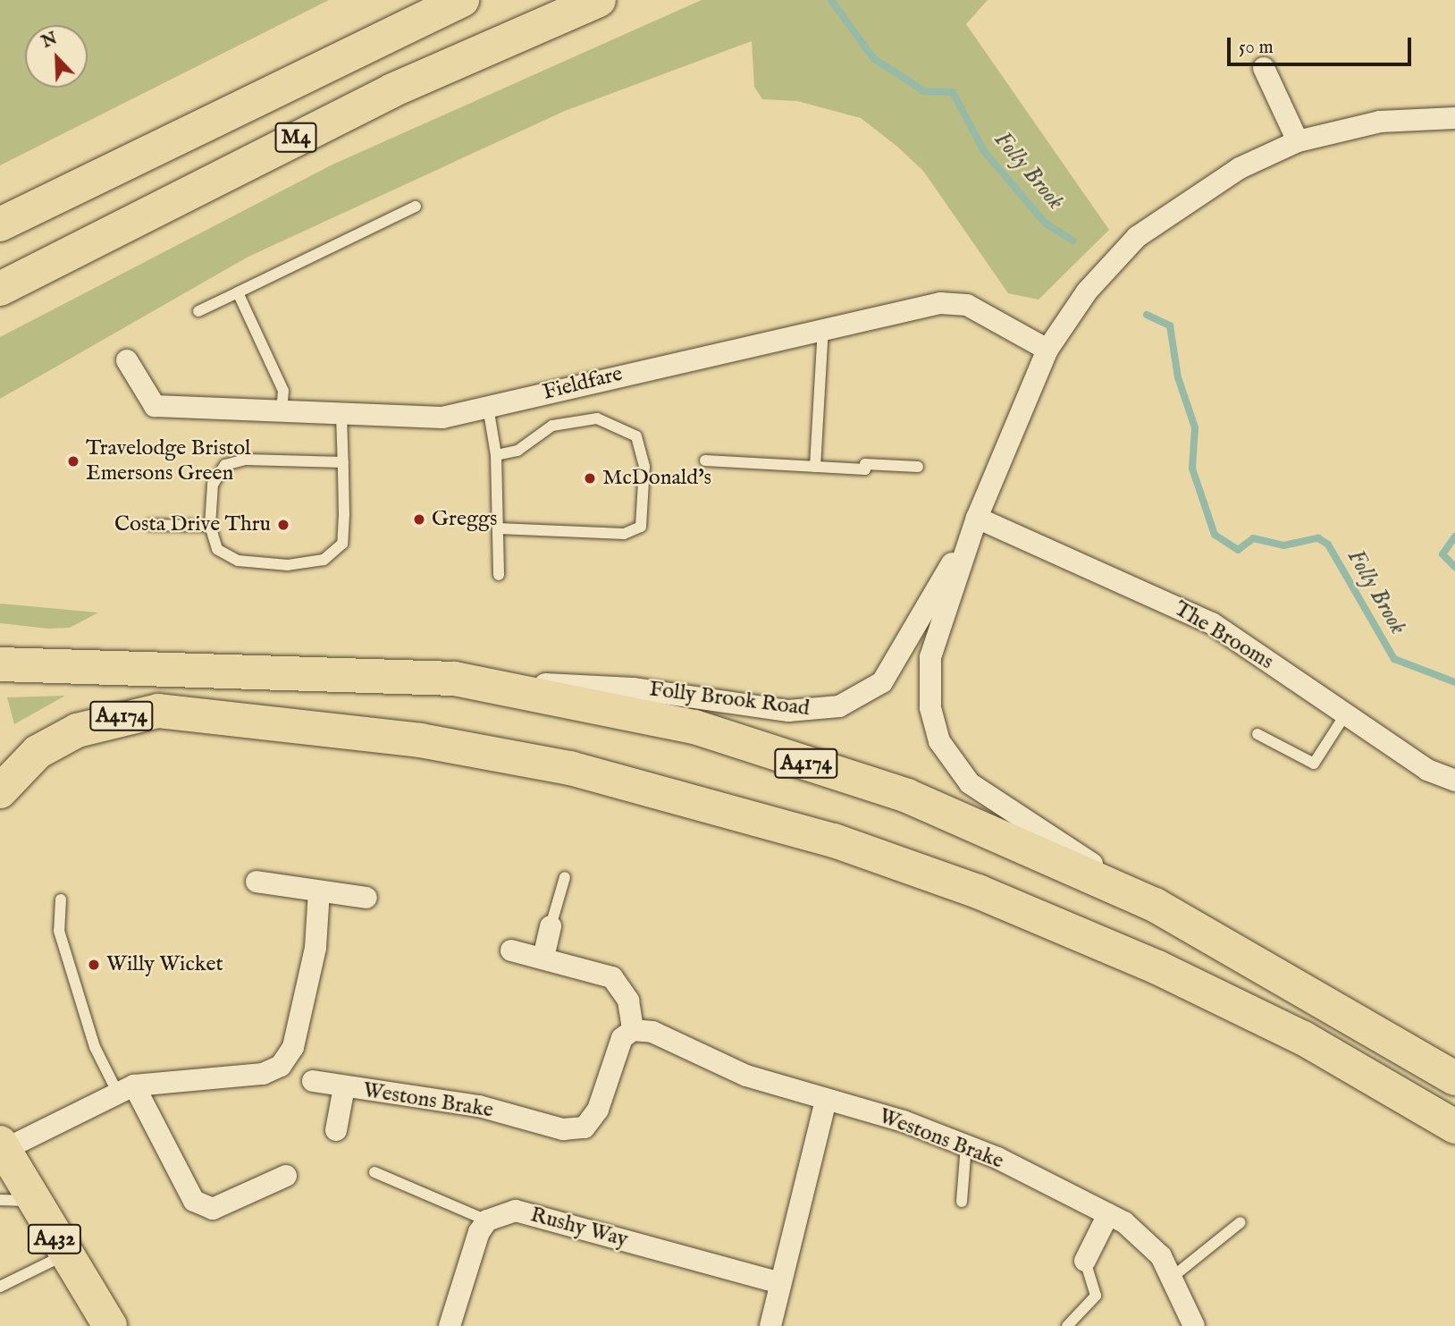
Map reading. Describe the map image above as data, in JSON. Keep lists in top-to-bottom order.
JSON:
{
  "streets": {
    "main road": ["M4", "A4174", "A432"],
    "street": [
      "Fieldfare",
      "The Brooms",
      "Folly Brook Road",
      "Westons Brake",
      "Rushy Way"
    ]
  },
  "crossings": [
    ["Fieldfare", "Folly Brook Road"],
    ["The Brooms", "Folly Brook Road"],
    ["Folly Brook Road", "A4174"]
  ],
  "water": ["Folly Brook"],
  "places": [
    "Travelodge Bristol Emersons Green",
    "McDonald's",
    "Greggs",
    "Costa Drive Thru",
    "Willy Wicket"
  ],
  "scale_bar": "50 m",
  "north": "top left"
}
